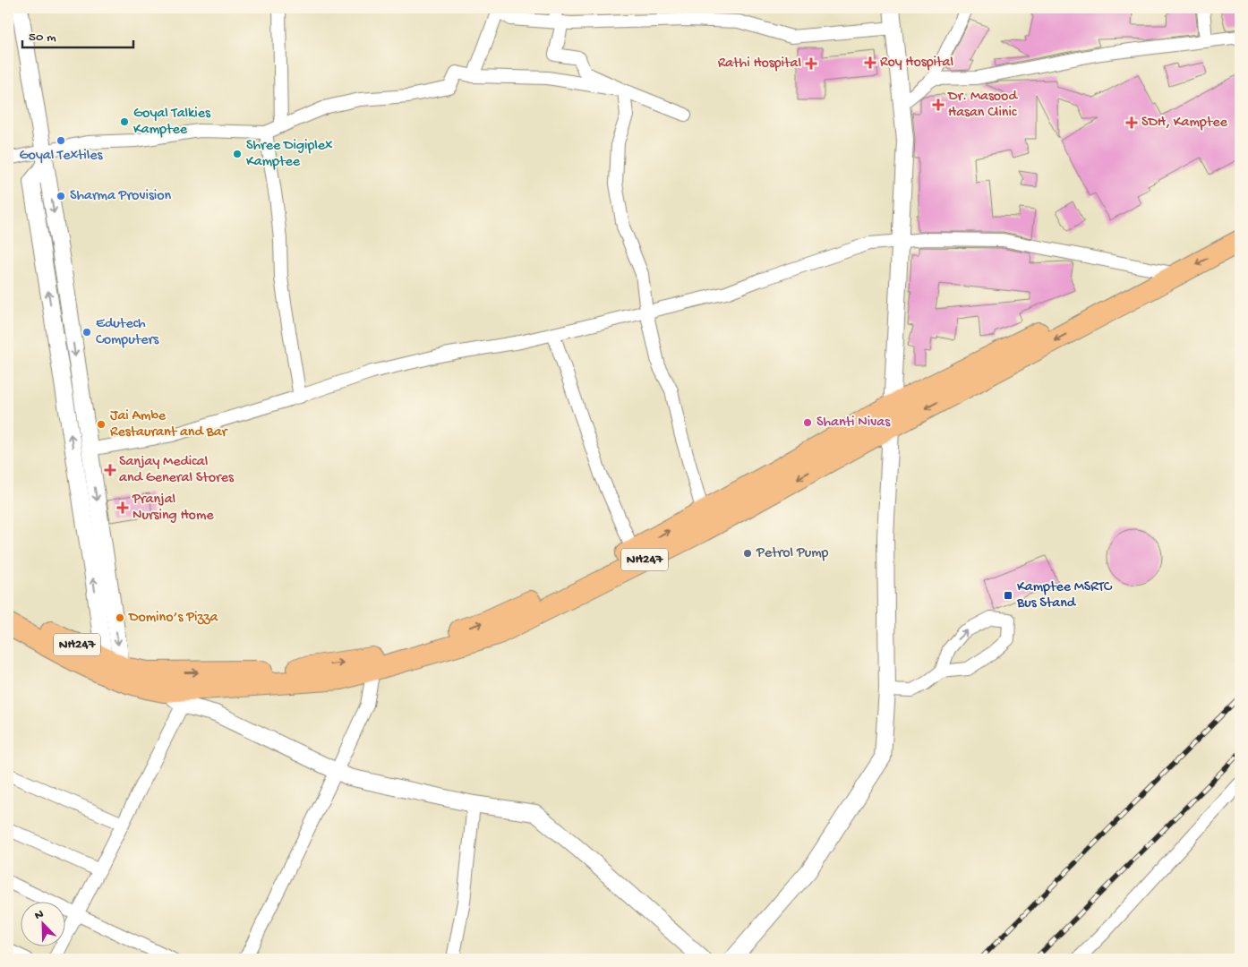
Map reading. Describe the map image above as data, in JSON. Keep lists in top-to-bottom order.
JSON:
{
  "streets": {
    "highway": ["NH247"]
  },
  "places": {
    "health": [
      "Roy Hospital",
      "Rathi Hospital",
      "Dr. Masood Hasan Clinic",
      "SDH, Kamptee",
      "Sanjay Medical and General Stores",
      "Pranjal Nursing Home"
    ],
    "other": [
      "Goyal Talkies Kamptee",
      "Goyal Textiles",
      "Shree Digiplex Kamptee",
      "Sharma Provision",
      "Edutech Computers",
      "Shanti Nivas",
      "Jai Ambe Restaurant and Bar",
      "Petrol Pump",
      "Domino’s Pizza"
    ],
    "transit": ["Kamptee MSRTC Bus Stand"]
  },
  "scale_bar": "50 m",
  "north": "top left"
}
